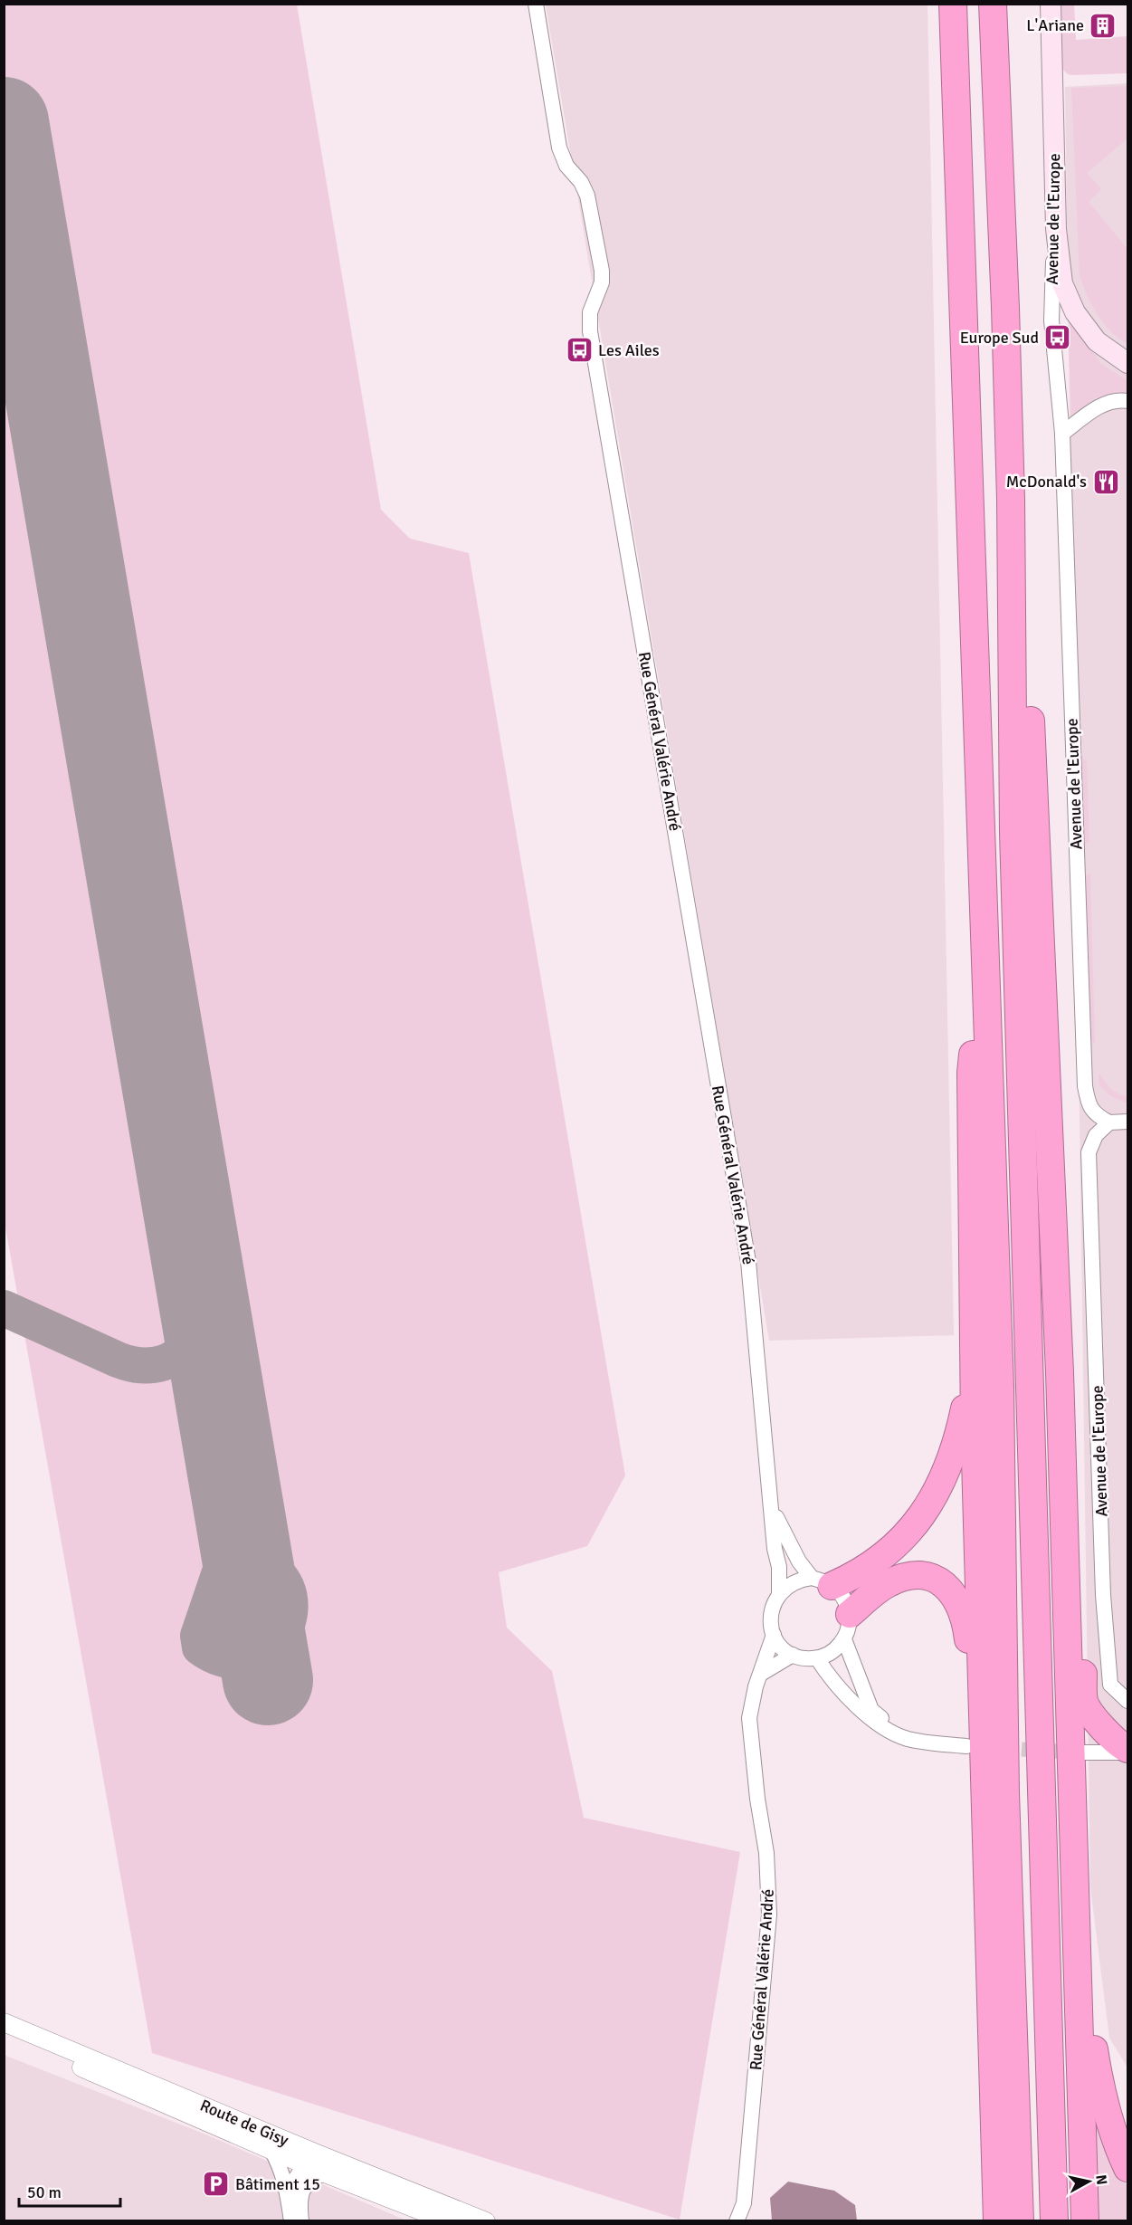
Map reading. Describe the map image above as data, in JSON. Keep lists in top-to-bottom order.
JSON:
{
  "streets": {
    "main road": ["Avenue de l'Europe"],
    "street": ["Rue Général Valérie André", "Route de Gisy"]
  },
  "places": {
    "building": ["L'Ariane"],
    "bus stop": ["Europe Sud", "Les Ailes"],
    "restaurant": ["McDonald's"],
    "parking": ["Bâtiment 15"]
  },
  "scale_bar": "50 m",
  "north": "right"
}
